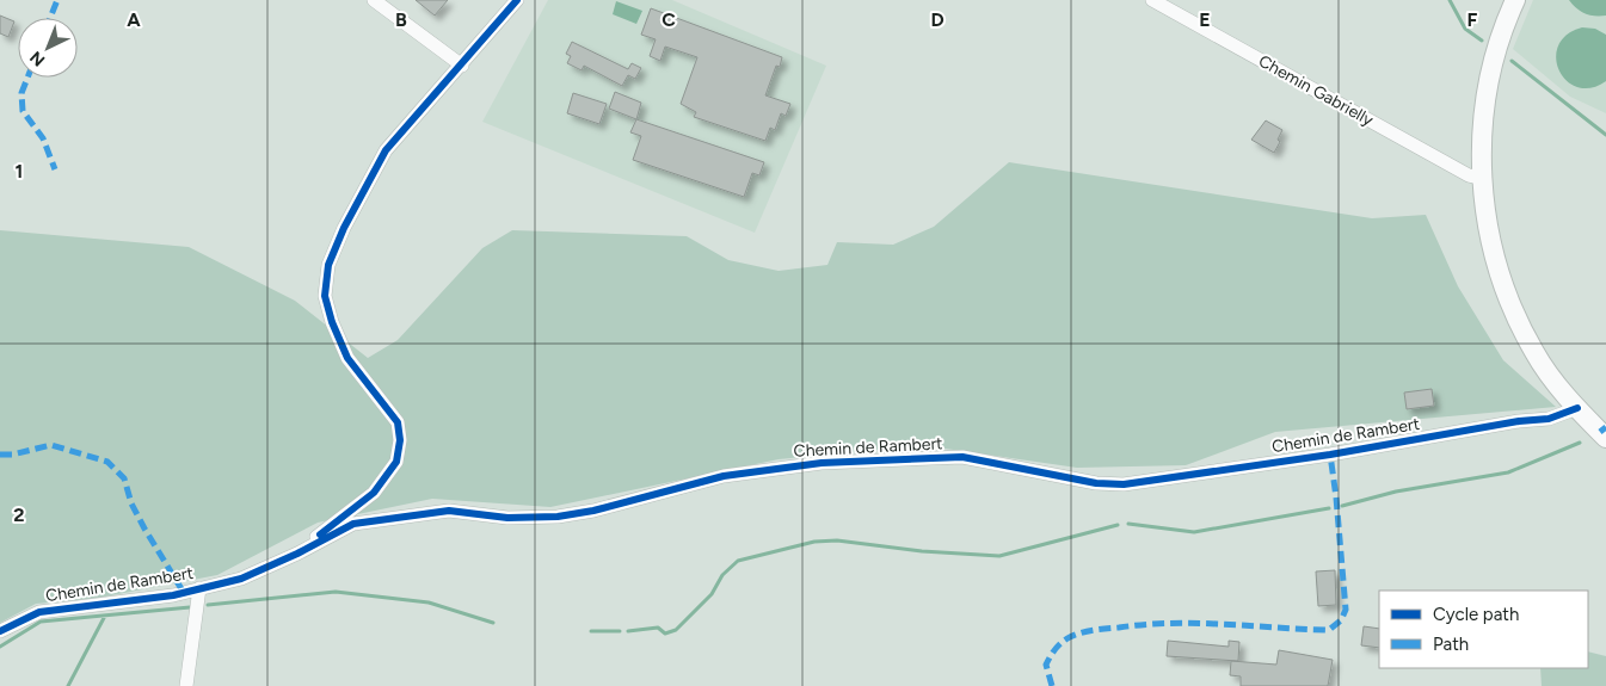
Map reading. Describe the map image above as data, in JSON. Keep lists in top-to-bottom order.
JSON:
{
  "streets": {
    "street": ["Chemin Gabrielly", "Chemin de Rambert"]
  },
  "legend": ["Cycle path", "Path"],
  "north": "bottom left",
  "grid": {
    "columns": [
      "A",
      "B",
      "C",
      "D",
      "E",
      "F"
    ],
    "rows": ["1", "2"]
  }
}
